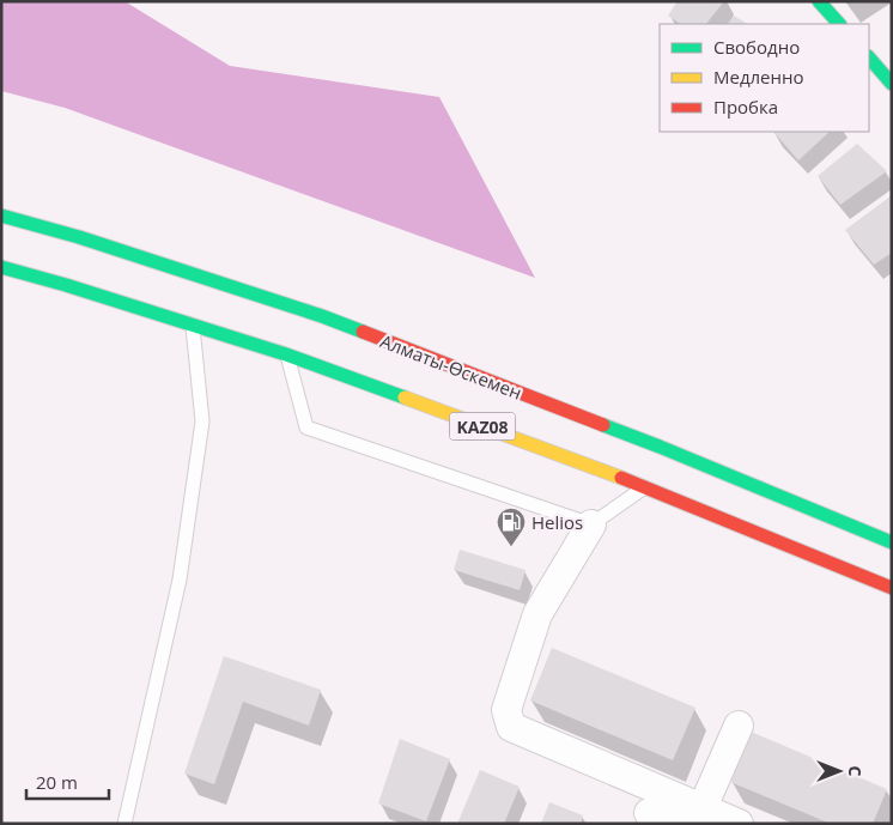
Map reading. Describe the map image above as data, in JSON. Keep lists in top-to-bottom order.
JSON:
{
  "streets": {
    "main road": ["Алматы-Өскемен", "KAZ08"]
  },
  "places": {
    "fuel station": ["Helios"]
  },
  "legend": ["Свободно", "Медленно", "Пробка"],
  "scale_bar": "20 m",
  "north": "right"
}
